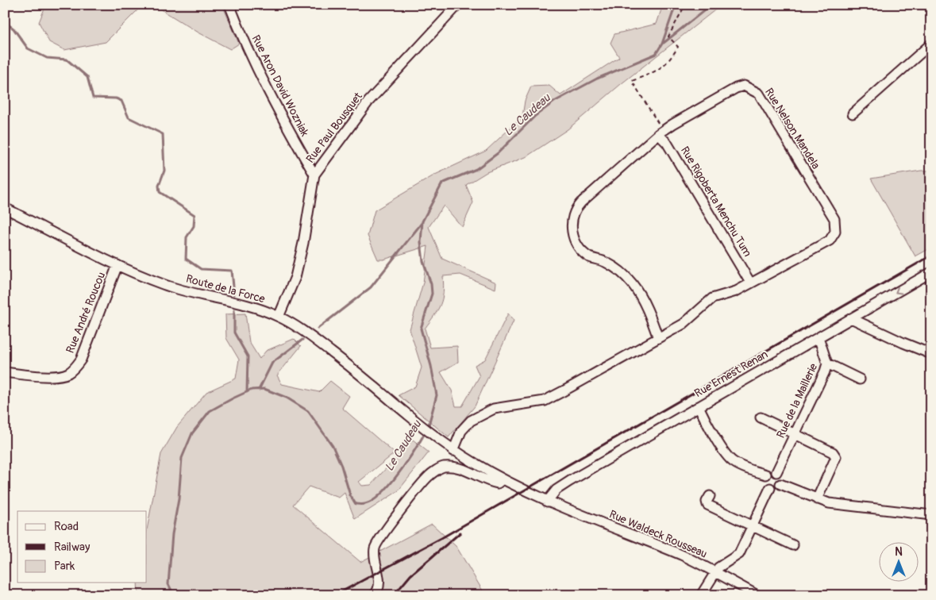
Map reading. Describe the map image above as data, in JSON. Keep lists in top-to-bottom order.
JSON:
{
  "streets": {
    "street": [
      "Rue Aron David Wozniak",
      "Rue Paul Bousquet",
      "Rue Nelson Mandela",
      "Rue Rigoberta Menchu Tum",
      "Route de la Force",
      "Rue André Roucou",
      "Rue Ernest Renan",
      "Rue de la Maillerie",
      "Rue Waldeck Rousseau"
    ]
  },
  "crossings": [
    ["Rue Aron David Wozniak", "Rue Paul Bousquet"],
    ["Rue Paul Bousquet", "Route de la Force"],
    ["Rue Nelson Mandela", "Rue Rigoberta Menchu Tum"],
    ["Rue Nelson Mandela", "Route de la Force"],
    ["Route de la Force", "Rue André Roucou"],
    ["Route de la Force", "Rue Waldeck Rousseau"],
    ["Rue Ernest Renan", "Rue de la Maillerie"],
    ["Rue Ernest Renan", "Rue Waldeck Rousseau"]
  ],
  "water": ["Le Caudeau"],
  "legend": ["Road", "Railway", "Park"],
  "north": "top"
}
